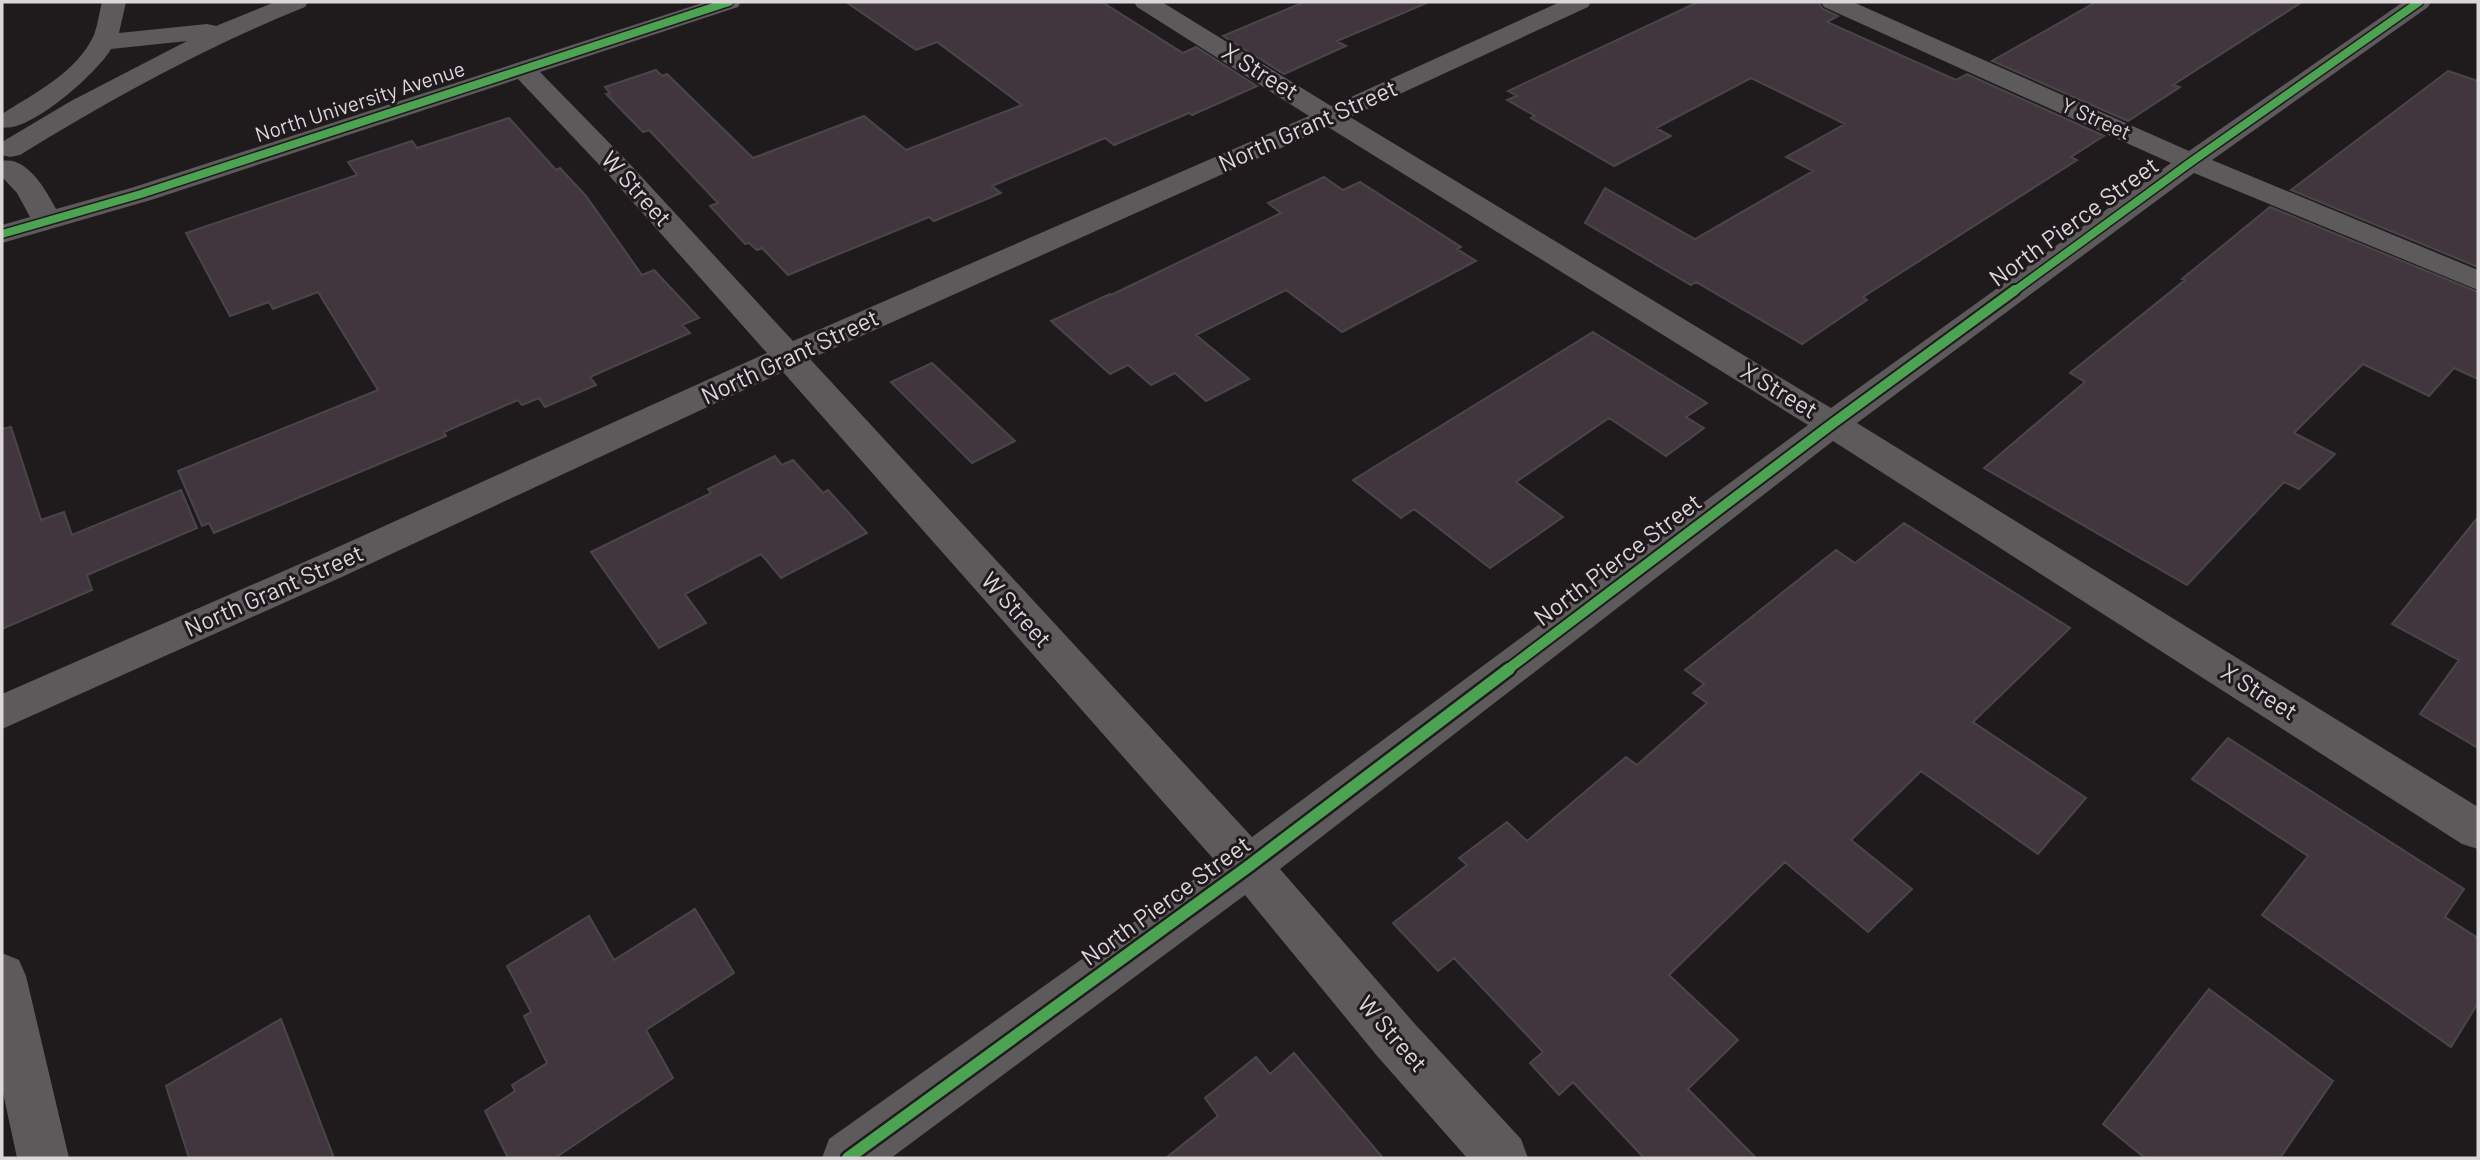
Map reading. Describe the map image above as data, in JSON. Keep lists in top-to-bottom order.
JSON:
{
  "streets": {
    "street": [
      "X Street",
      "North University Avenue",
      "Y Street",
      "North Grant Street",
      "W Street",
      "North Pierce Street"
    ]
  },
  "crossings": [
    ["X Street", "North Grant Street"],
    ["X Street", "North Pierce Street"],
    ["North University Avenue", "W Street"],
    ["Y Street", "North Pierce Street"],
    ["North Grant Street", "W Street"],
    ["W Street", "North Pierce Street"]
  ]
}
